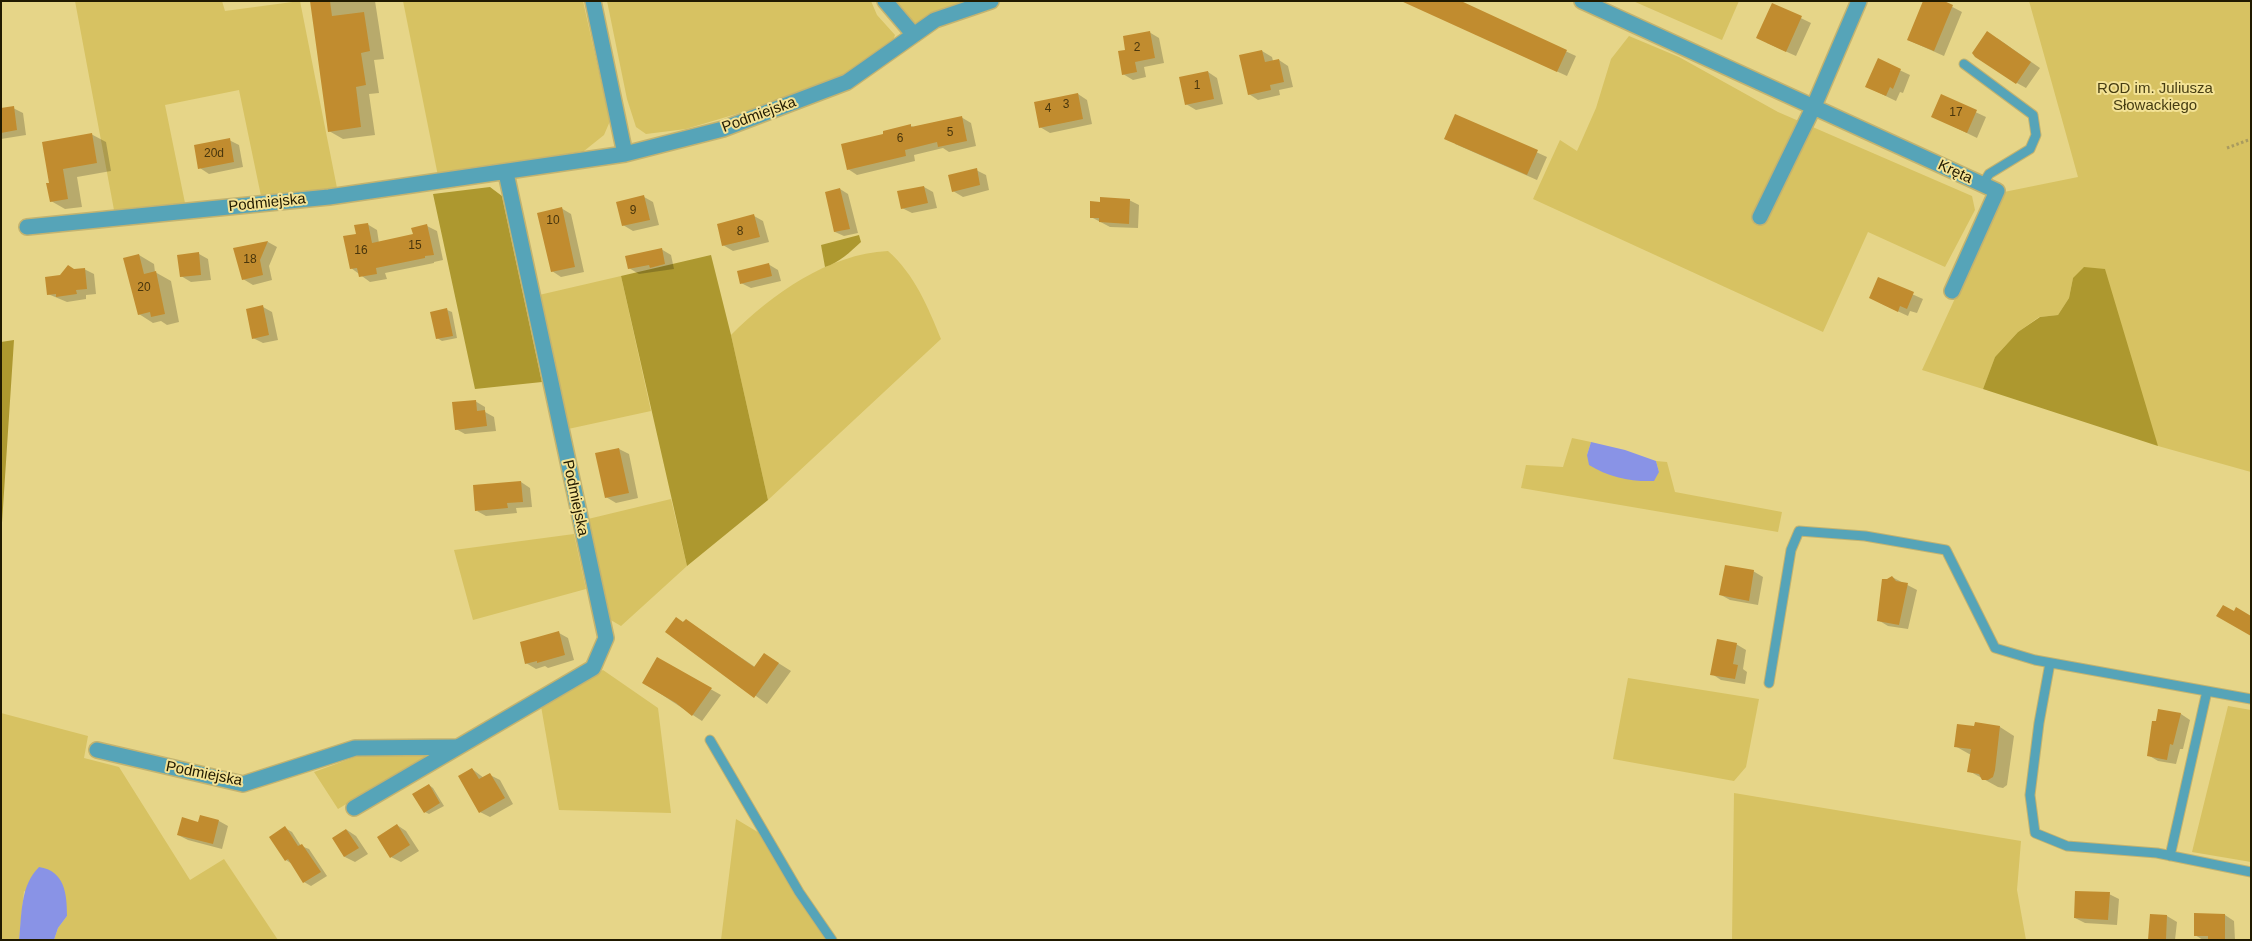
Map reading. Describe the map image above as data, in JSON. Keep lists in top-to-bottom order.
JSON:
{
  "streets": {
    "street": ["Podmiejska", "Kręta"]
  },
  "parks": ["ROD im. Juliusza Słowackiego"],
  "house_numbers": [
    "2",
    "1",
    "3",
    "4",
    "17",
    "5",
    "6",
    "20d",
    "9",
    "10",
    "8",
    "15",
    "16",
    "18",
    "20"
  ]
}
